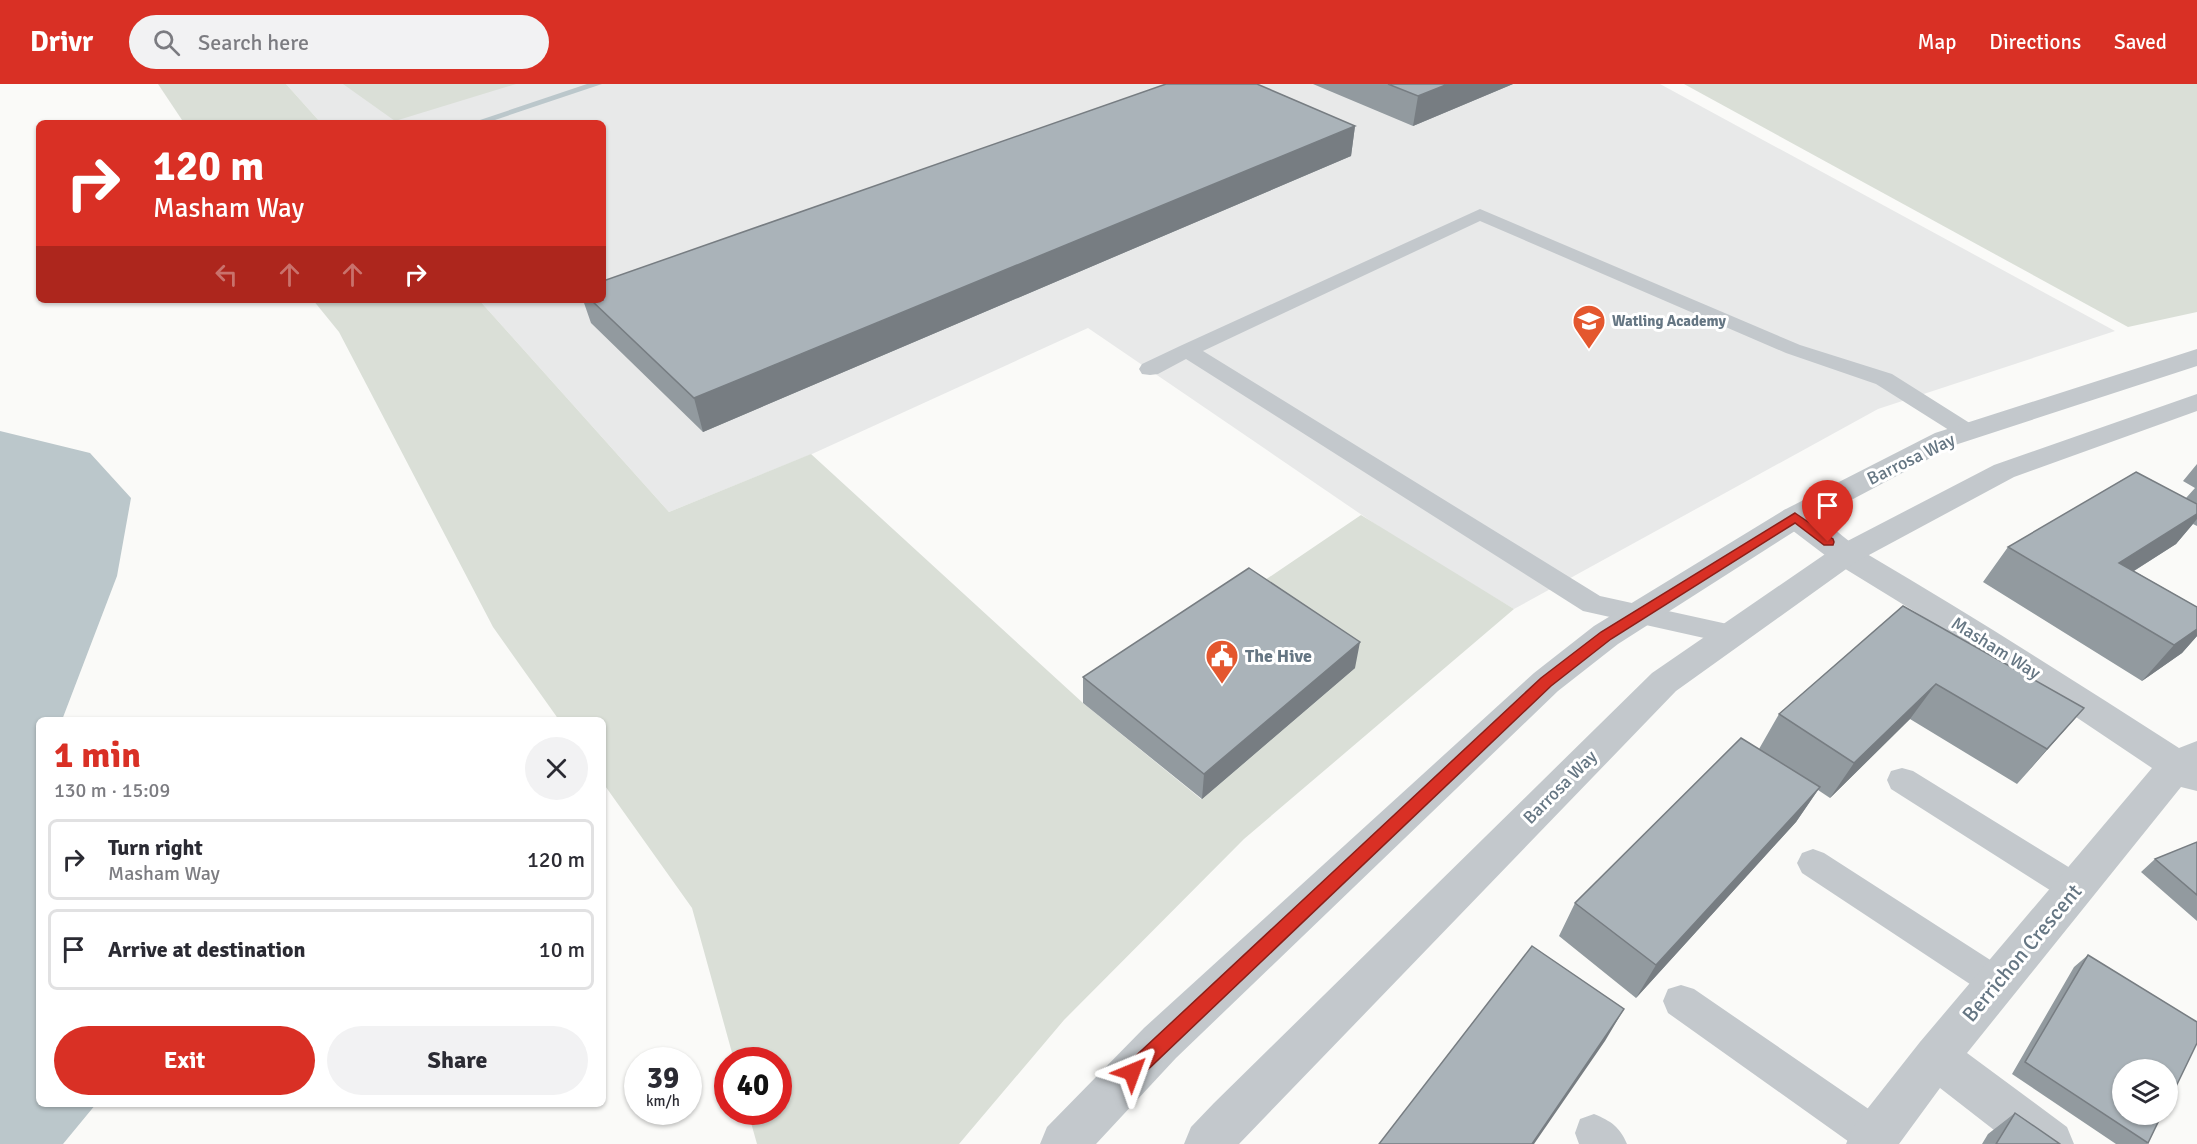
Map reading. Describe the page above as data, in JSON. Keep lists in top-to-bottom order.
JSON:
{
  "streets": {
    "street": ["Barrosa Way", "Masham Way", "Berrichon Crescent"]
  },
  "crossings": [
    ["Barrosa Way", "Masham Way"],
    ["Masham Way", "Berrichon Crescent"]
  ],
  "places": {
    "school or university": ["Watling Academy"],
    "public building": ["The Hive"]
  },
  "page": {
    "header": "Drivr",
    "search": "Search here",
    "nav": ["Map", "Directions", "Saved"],
    "turn": ["120 m", "Masham Way"],
    "heading": ["1 min", "130 m · 15:09"],
    "list": [
      {
        "name": "Turn right",
        "note": "Masham Way",
        "value": "120 m"
      },
      {
        "name": "Arrive at destination",
        "value": "10 m"
      }
    ],
    "buttons": ["Exit", "Share"],
    "speed": "39 km/h",
    "limit": "40"
  }
}
